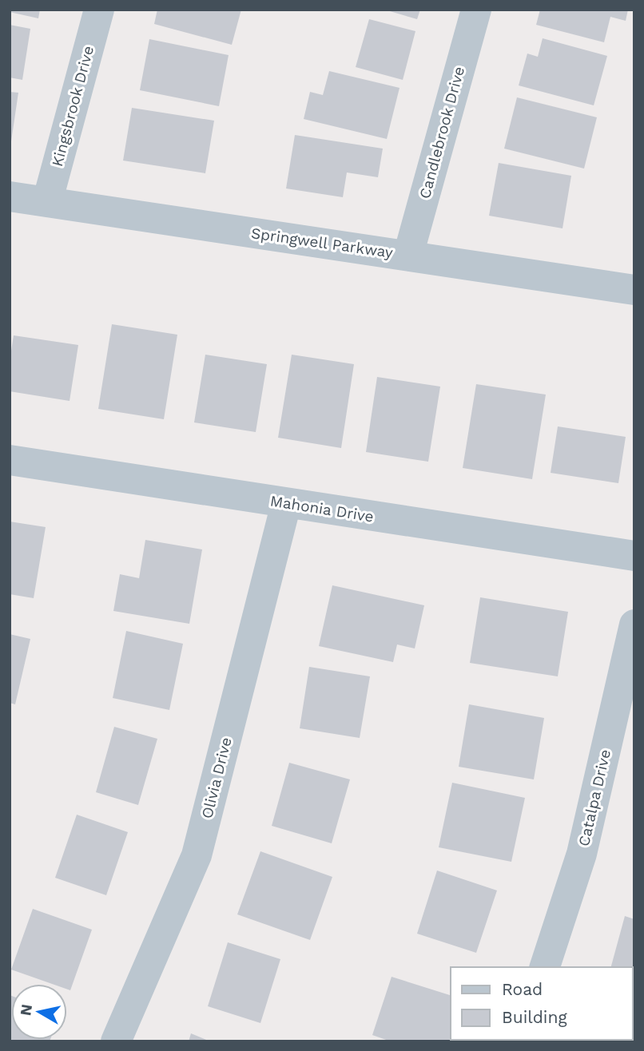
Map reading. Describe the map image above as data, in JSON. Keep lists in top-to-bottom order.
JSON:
{
  "streets": {
    "street": [
      "Kingsbrook Drive",
      "Candlebrook Drive",
      "Springwell Parkway",
      "Mahonia Drive",
      "Olivia Drive",
      "Catalpa Drive"
    ]
  },
  "crossings": [
    ["Kingsbrook Drive", "Springwell Parkway"],
    ["Candlebrook Drive", "Springwell Parkway"],
    ["Mahonia Drive", "Olivia Drive"]
  ],
  "legend": ["Road", "Building"],
  "north": "left"
}
